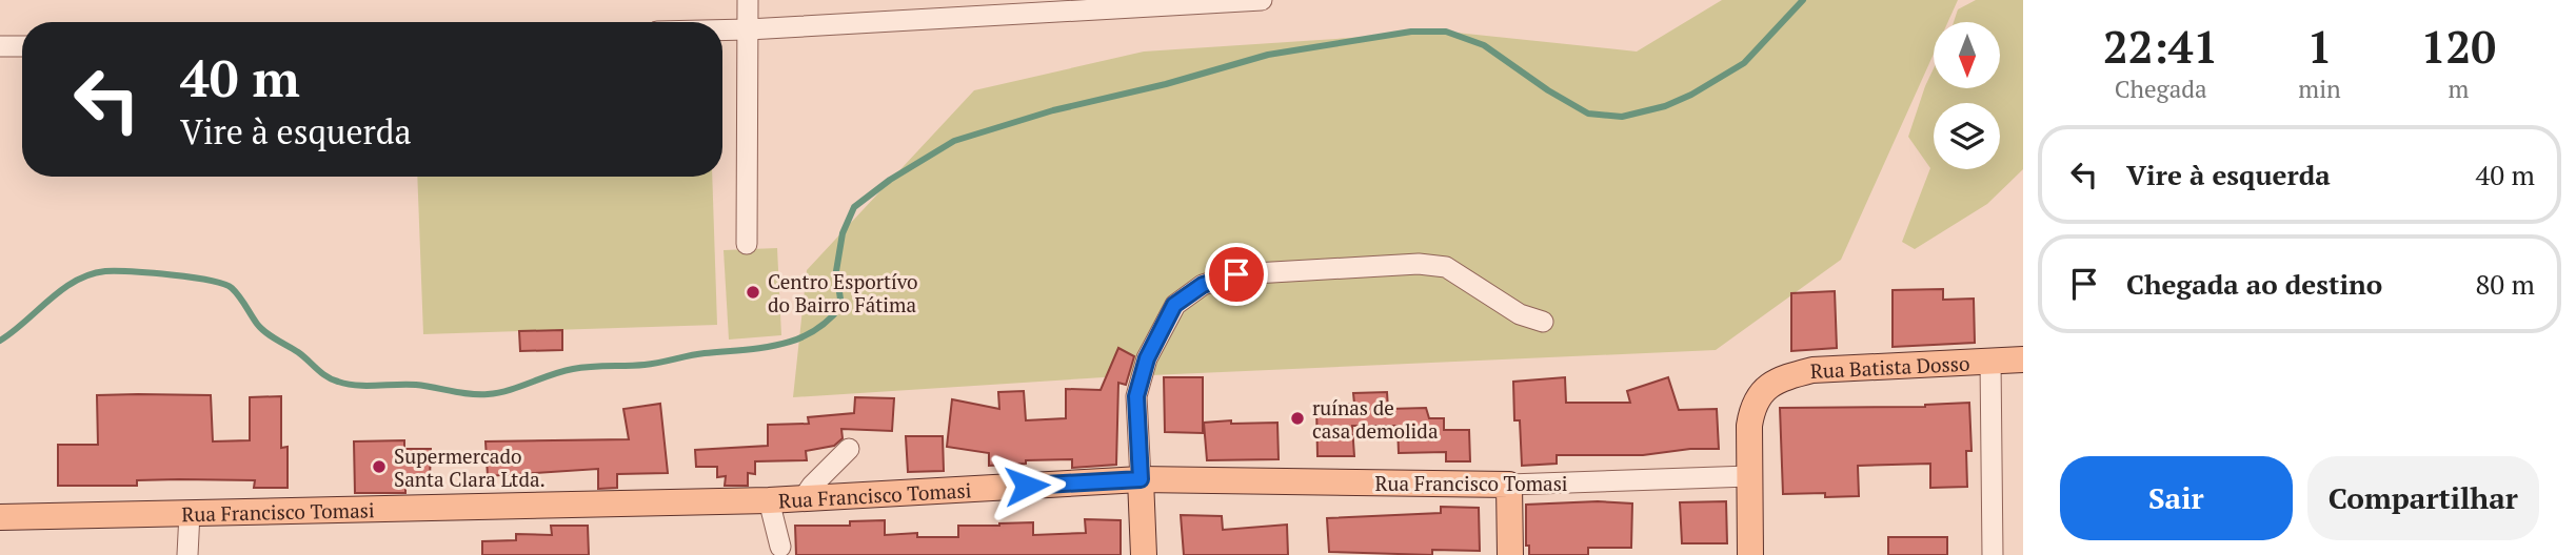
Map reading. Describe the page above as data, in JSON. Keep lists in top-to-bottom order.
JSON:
{
  "streets": {
    "main road": ["Rua Batista Dosso", "Rua Francisco Tomasi"]
  },
  "crossings": [
    ["Rua Batista Dosso", "Rua Francisco Tomasi"]
  ],
  "places": ["Centro Esportívo do Bairro Fátima", "ruínas de casa demolida", "Supermercado Santa Clara Ltda."],
  "north": "bottom",
  "page": {
    "eta": [
      "22:41",
      "Chegada",
      "1",
      "min",
      "120",
      "m"
    ],
    "turn": ["40 m", "Vire à esquerda"],
    "list": [
      {
        "name": "Vire à esquerda",
        "value": "40 m"
      },
      {
        "name": "Chegada ao destino",
        "value": "80 m"
      }
    ],
    "buttons": ["Sair", "Compartilhar"]
  }
}
